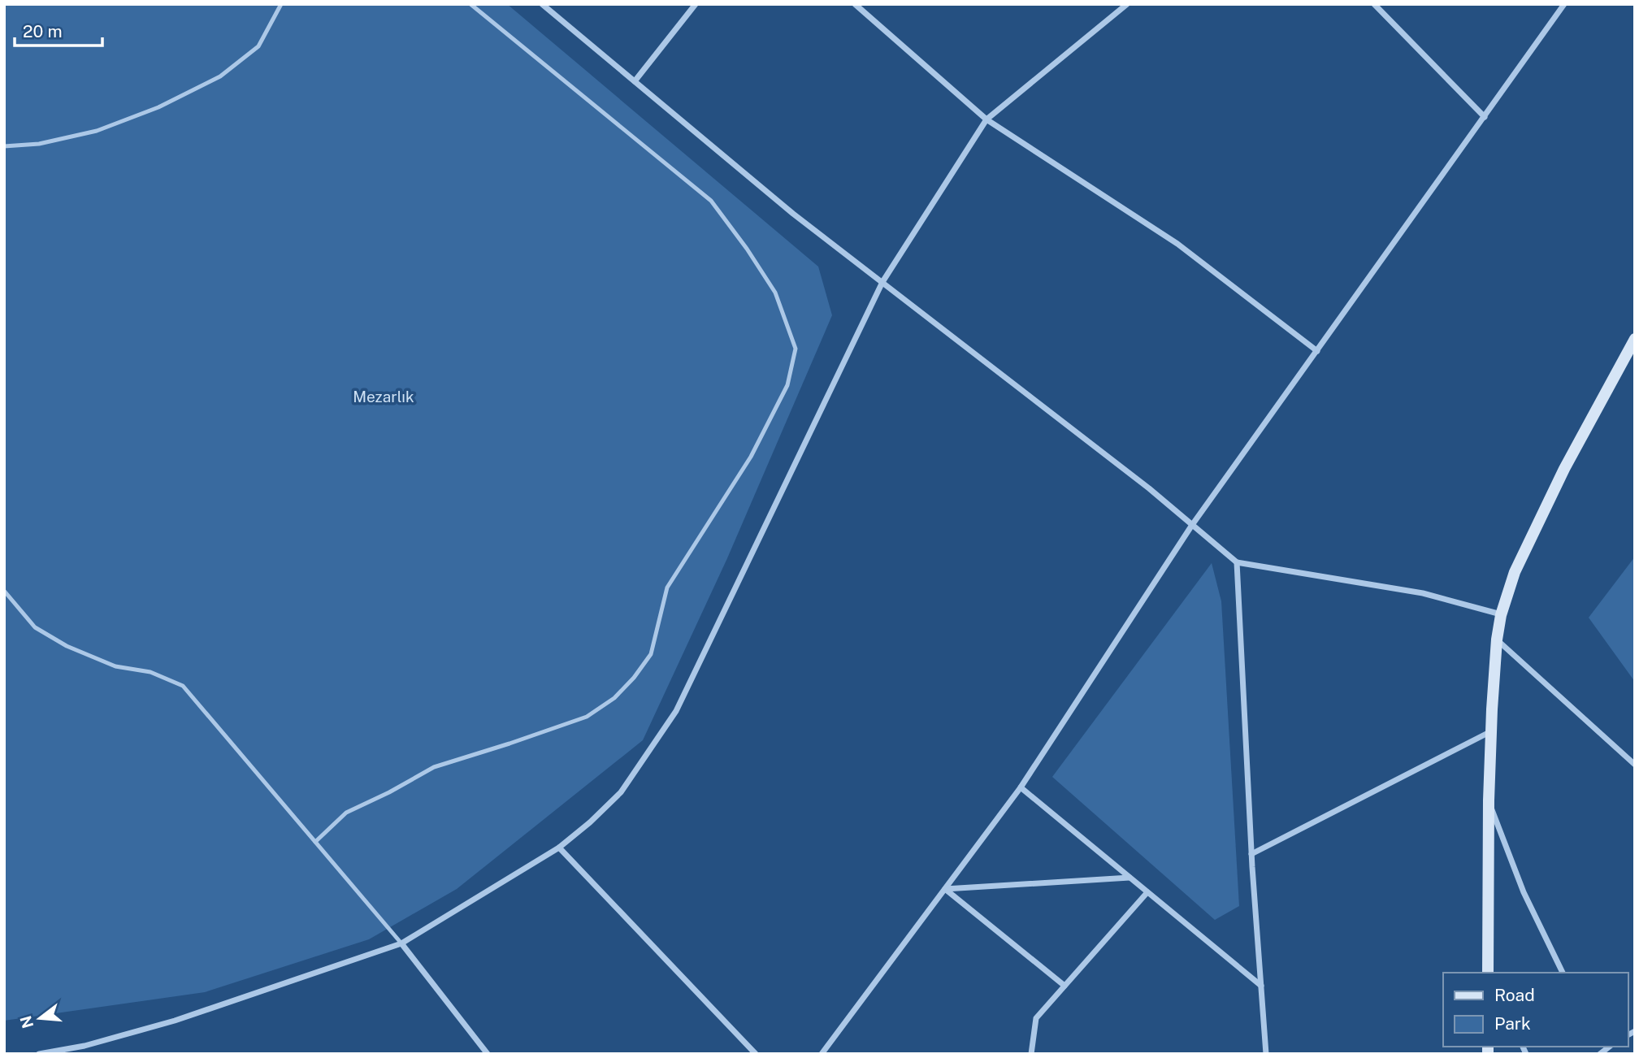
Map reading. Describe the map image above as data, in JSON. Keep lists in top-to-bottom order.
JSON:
{
  "parks": ["Mezarlık"],
  "legend": ["Road", "Park"],
  "scale_bar": "20 m",
  "north": "left"
}
